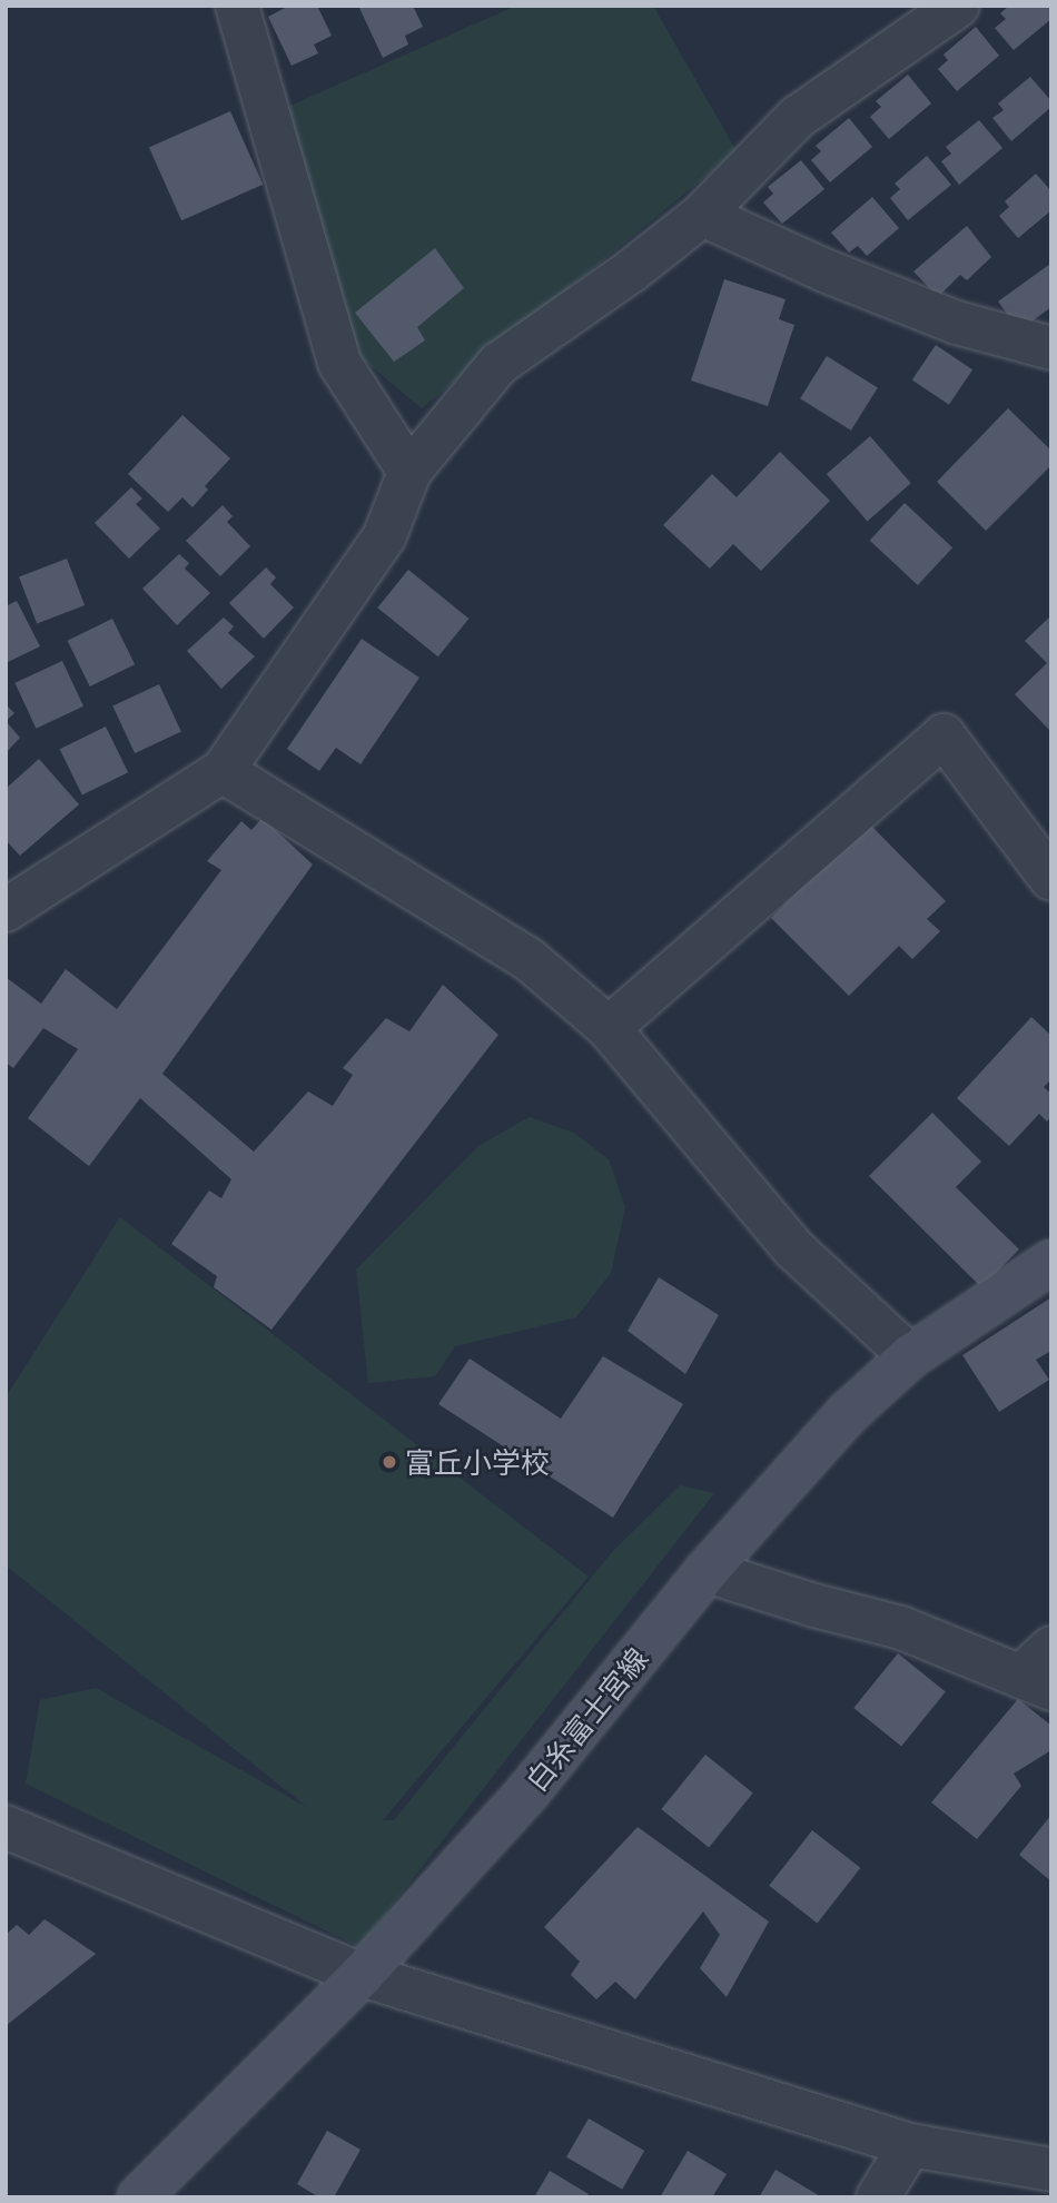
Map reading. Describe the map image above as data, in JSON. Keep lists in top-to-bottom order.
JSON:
{
  "streets": {
    "main road": ["白糸富士宮線"]
  },
  "places": ["富丘小学校"]
}
